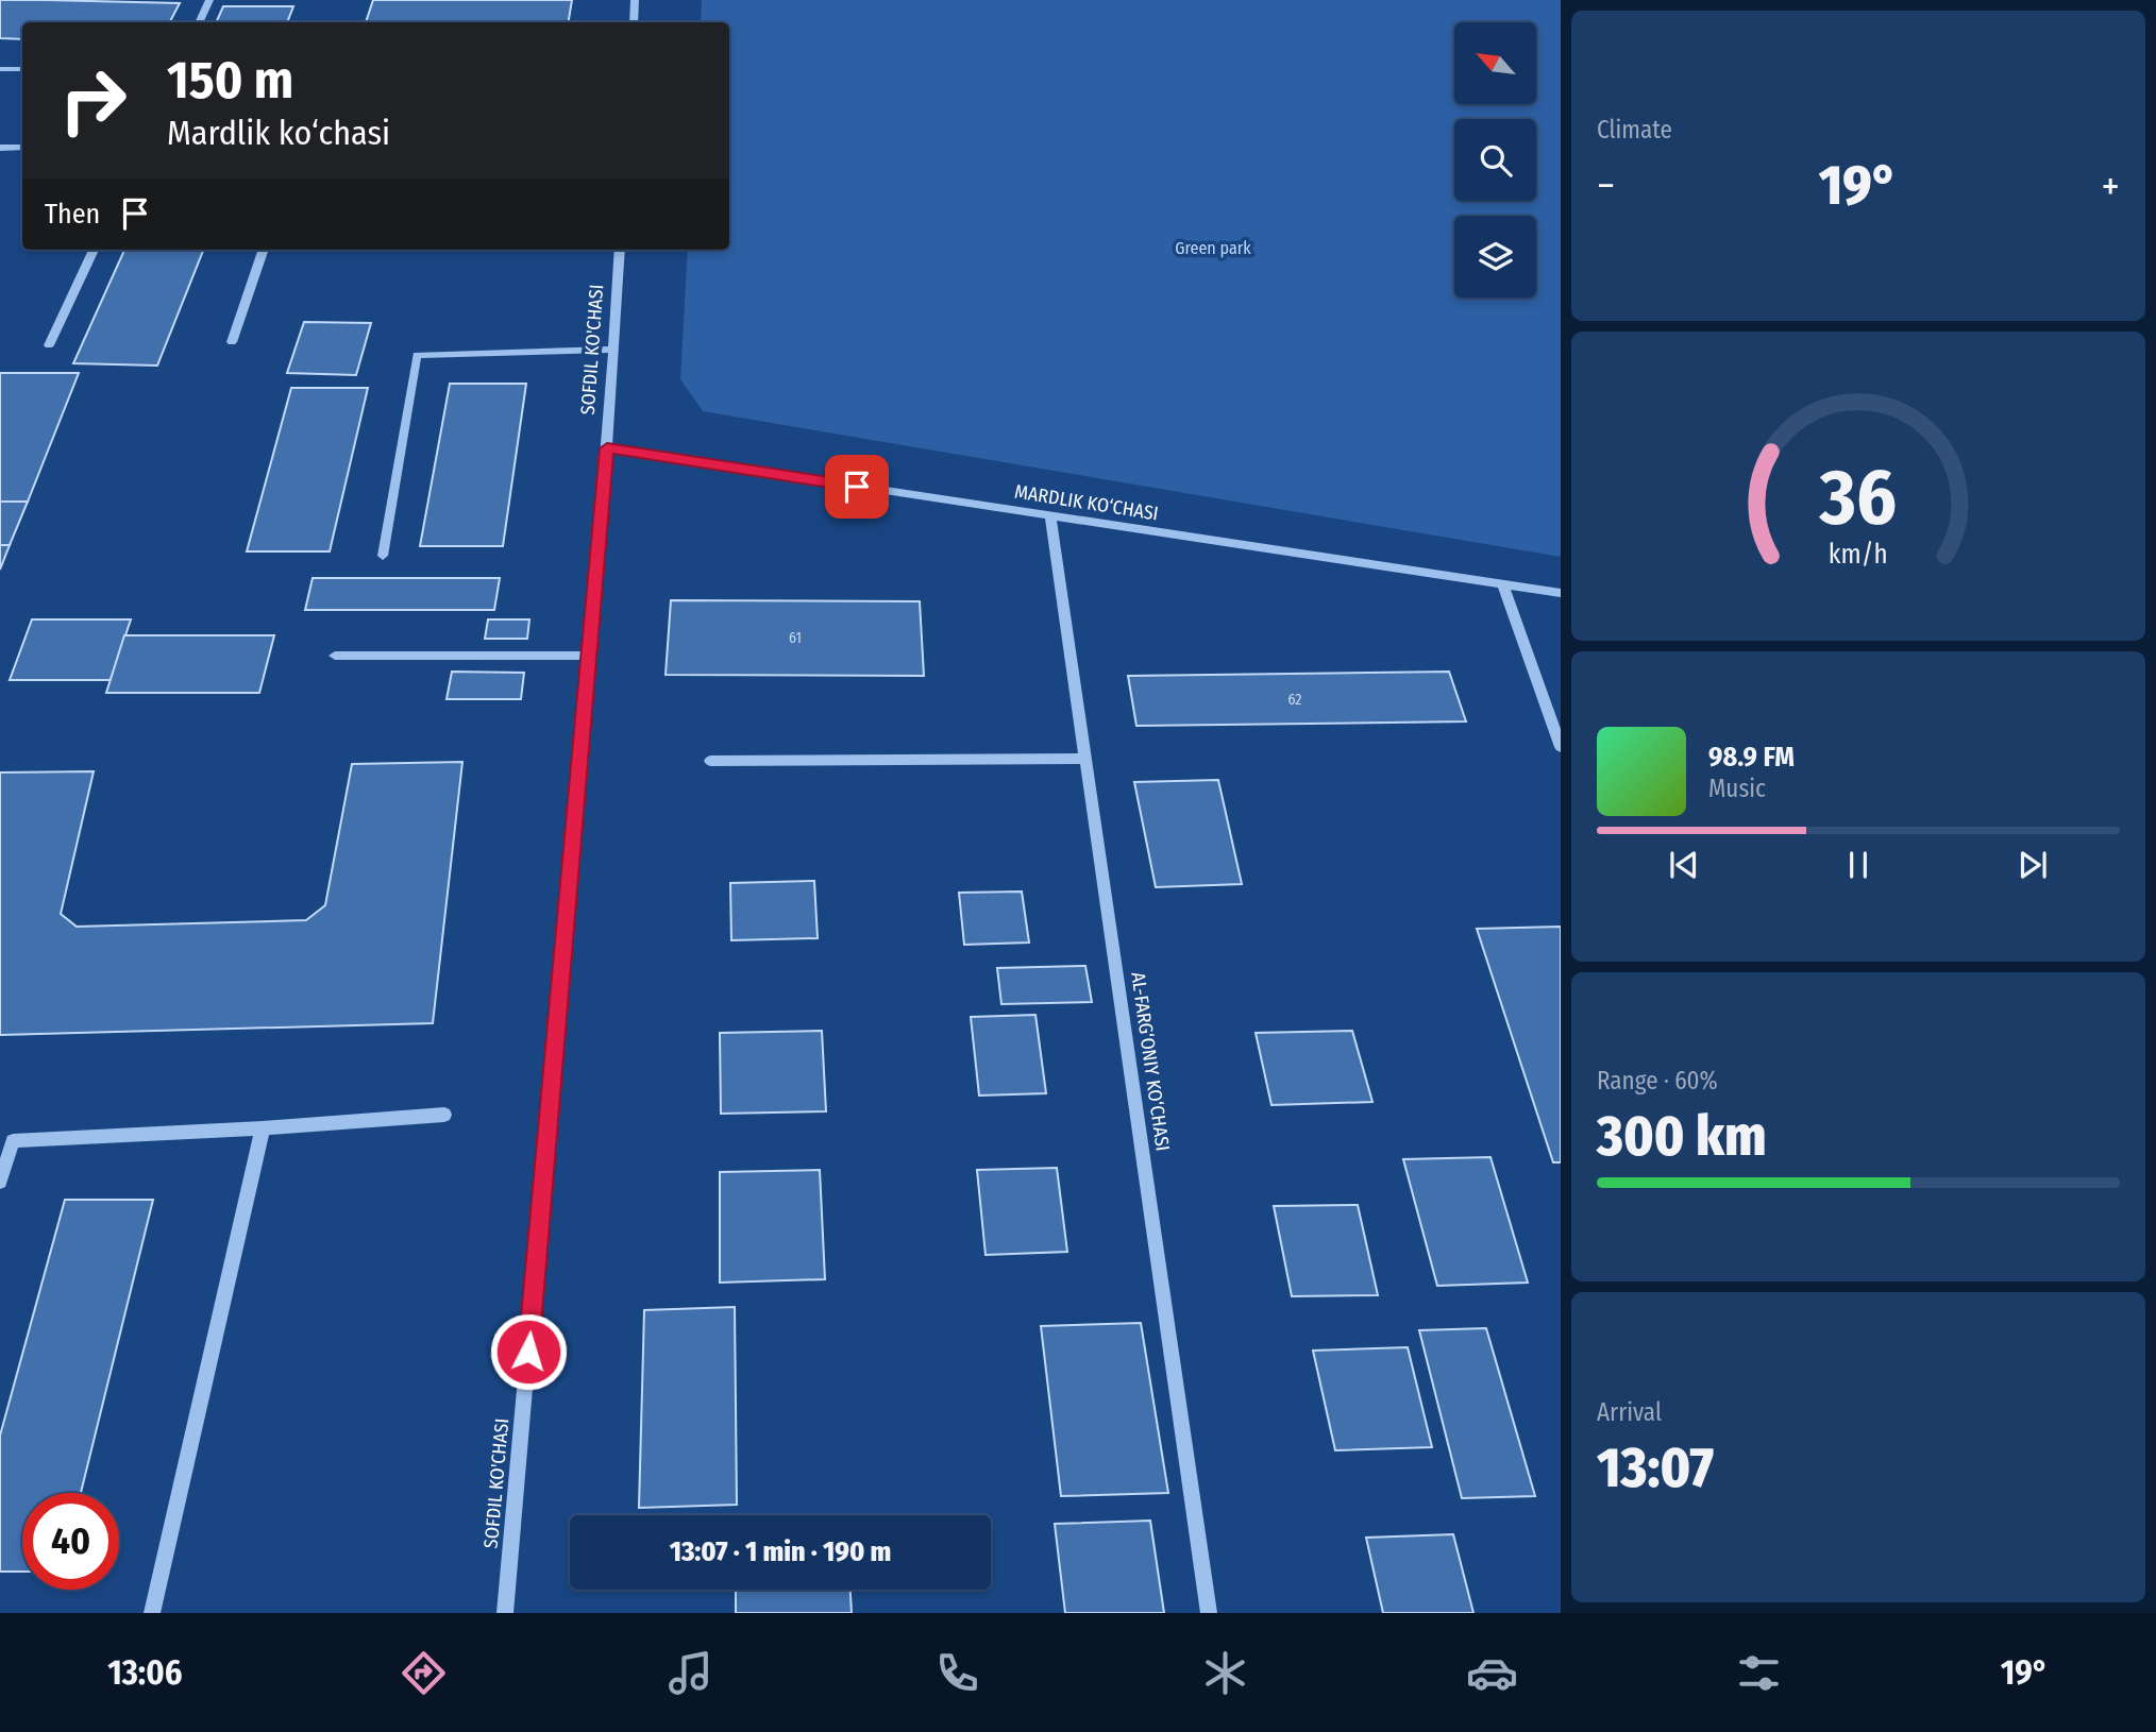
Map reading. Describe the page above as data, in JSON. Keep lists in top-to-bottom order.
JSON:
{
  "streets": {
    "street": ["SOFDIL KO'CHASI", "MARDLIK KO‘CHASI", "AL-FARG‘ONIY KO‘CHASI"]
  },
  "crossings": [
    ["SOFDIL KO'CHASI", "MARDLIK KO‘CHASI"],
    ["MARDLIK KO‘CHASI", "AL-FARG‘ONIY KO‘CHASI"]
  ],
  "parks": ["Green park"],
  "house_numbers": ["61", "62"],
  "north": "top left",
  "page": {
    "tile": [
      "Climate",
      ["Range · 60%", "300 km"],
      ["Arrival", "13:07"]
    ],
    "turn": ["150 m", "Mardlik ko‘chasi"],
    "heat": ["−", "19°", "+"],
    "then": "Then",
    "song": ["98.9 FM", "Music"],
    "limit": "40",
    "trip": "13:07 · 1 min · 190 m",
    "tabs": ["13:06", "19°"],
    "gauge": ["36", "km/h"]
  }
}
